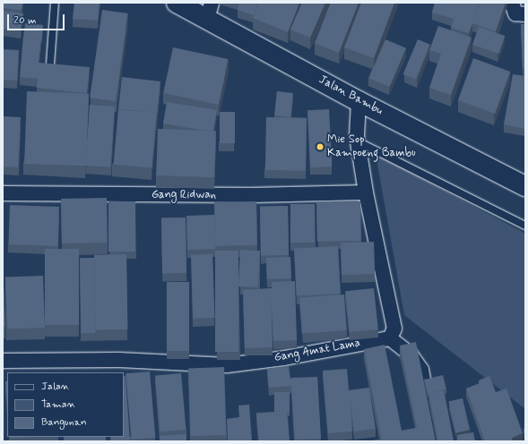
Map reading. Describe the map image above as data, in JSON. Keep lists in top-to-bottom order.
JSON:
{
  "streets": {
    "street": ["Jalan Bambu", "Gang Ridwan", "Gang Amat Lama"]
  },
  "places": ["Mie Sop Kampoeng Bambu"],
  "legend": ["Jalan", "Taman", "Bangunan"],
  "scale_bar": "20 m"
}
